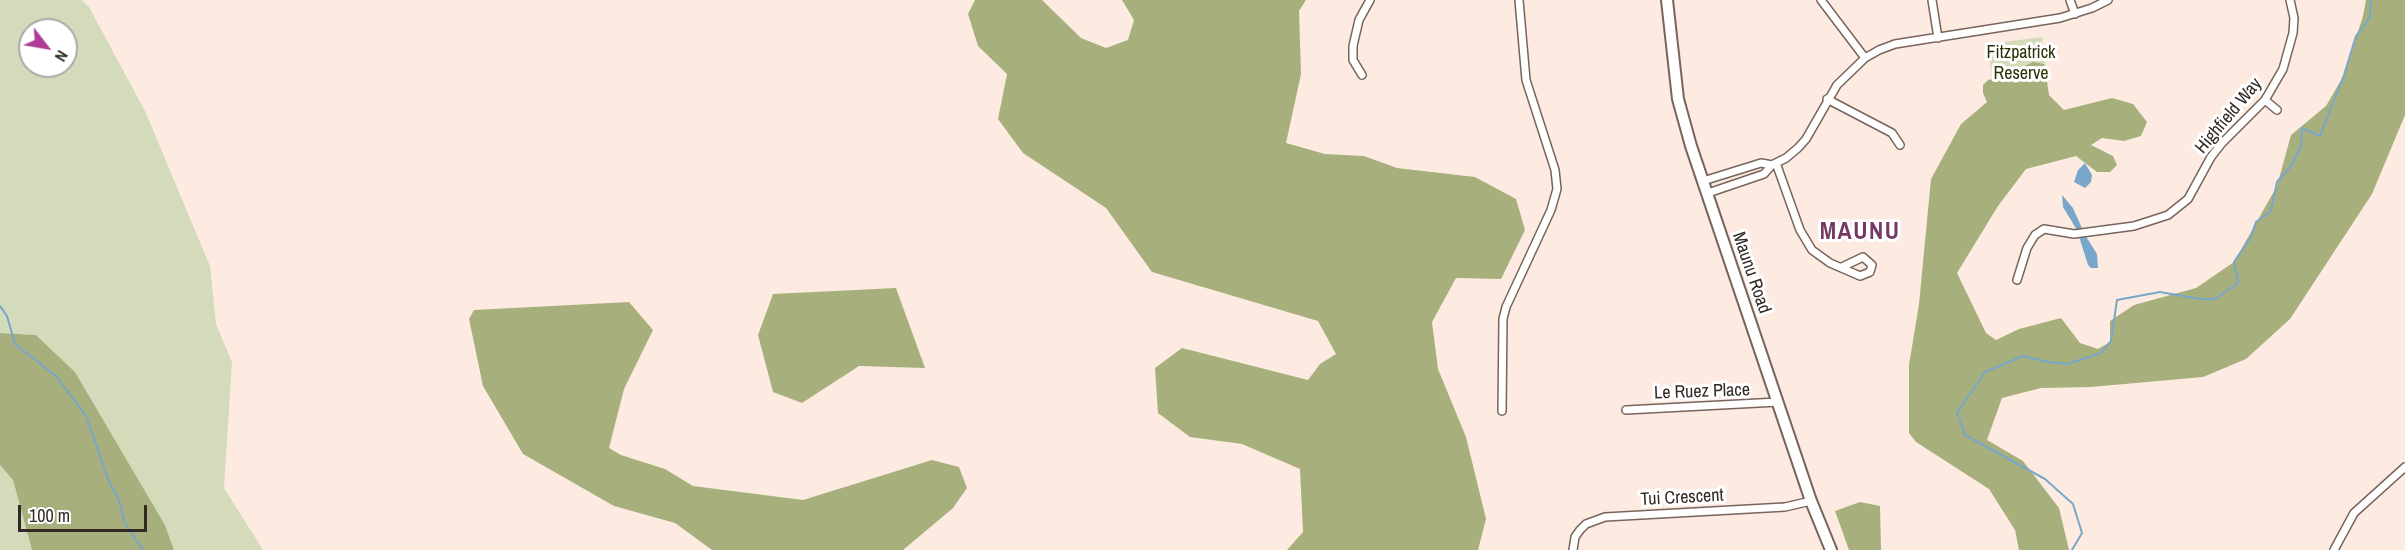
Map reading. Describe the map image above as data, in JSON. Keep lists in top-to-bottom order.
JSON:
{
  "streets": {
    "main road": ["Maunu Road"],
    "street": ["Highfield Way", "Le Ruez Place", "Tui Crescent"]
  },
  "crossings": [
    ["Maunu Road", "Le Ruez Place"],
    ["Maunu Road", "Tui Crescent"]
  ],
  "districts": ["MAUNU"],
  "parks": ["Fitzpatrick Reserve"],
  "scale_bar": "100 m",
  "north": "bottom right"
}
